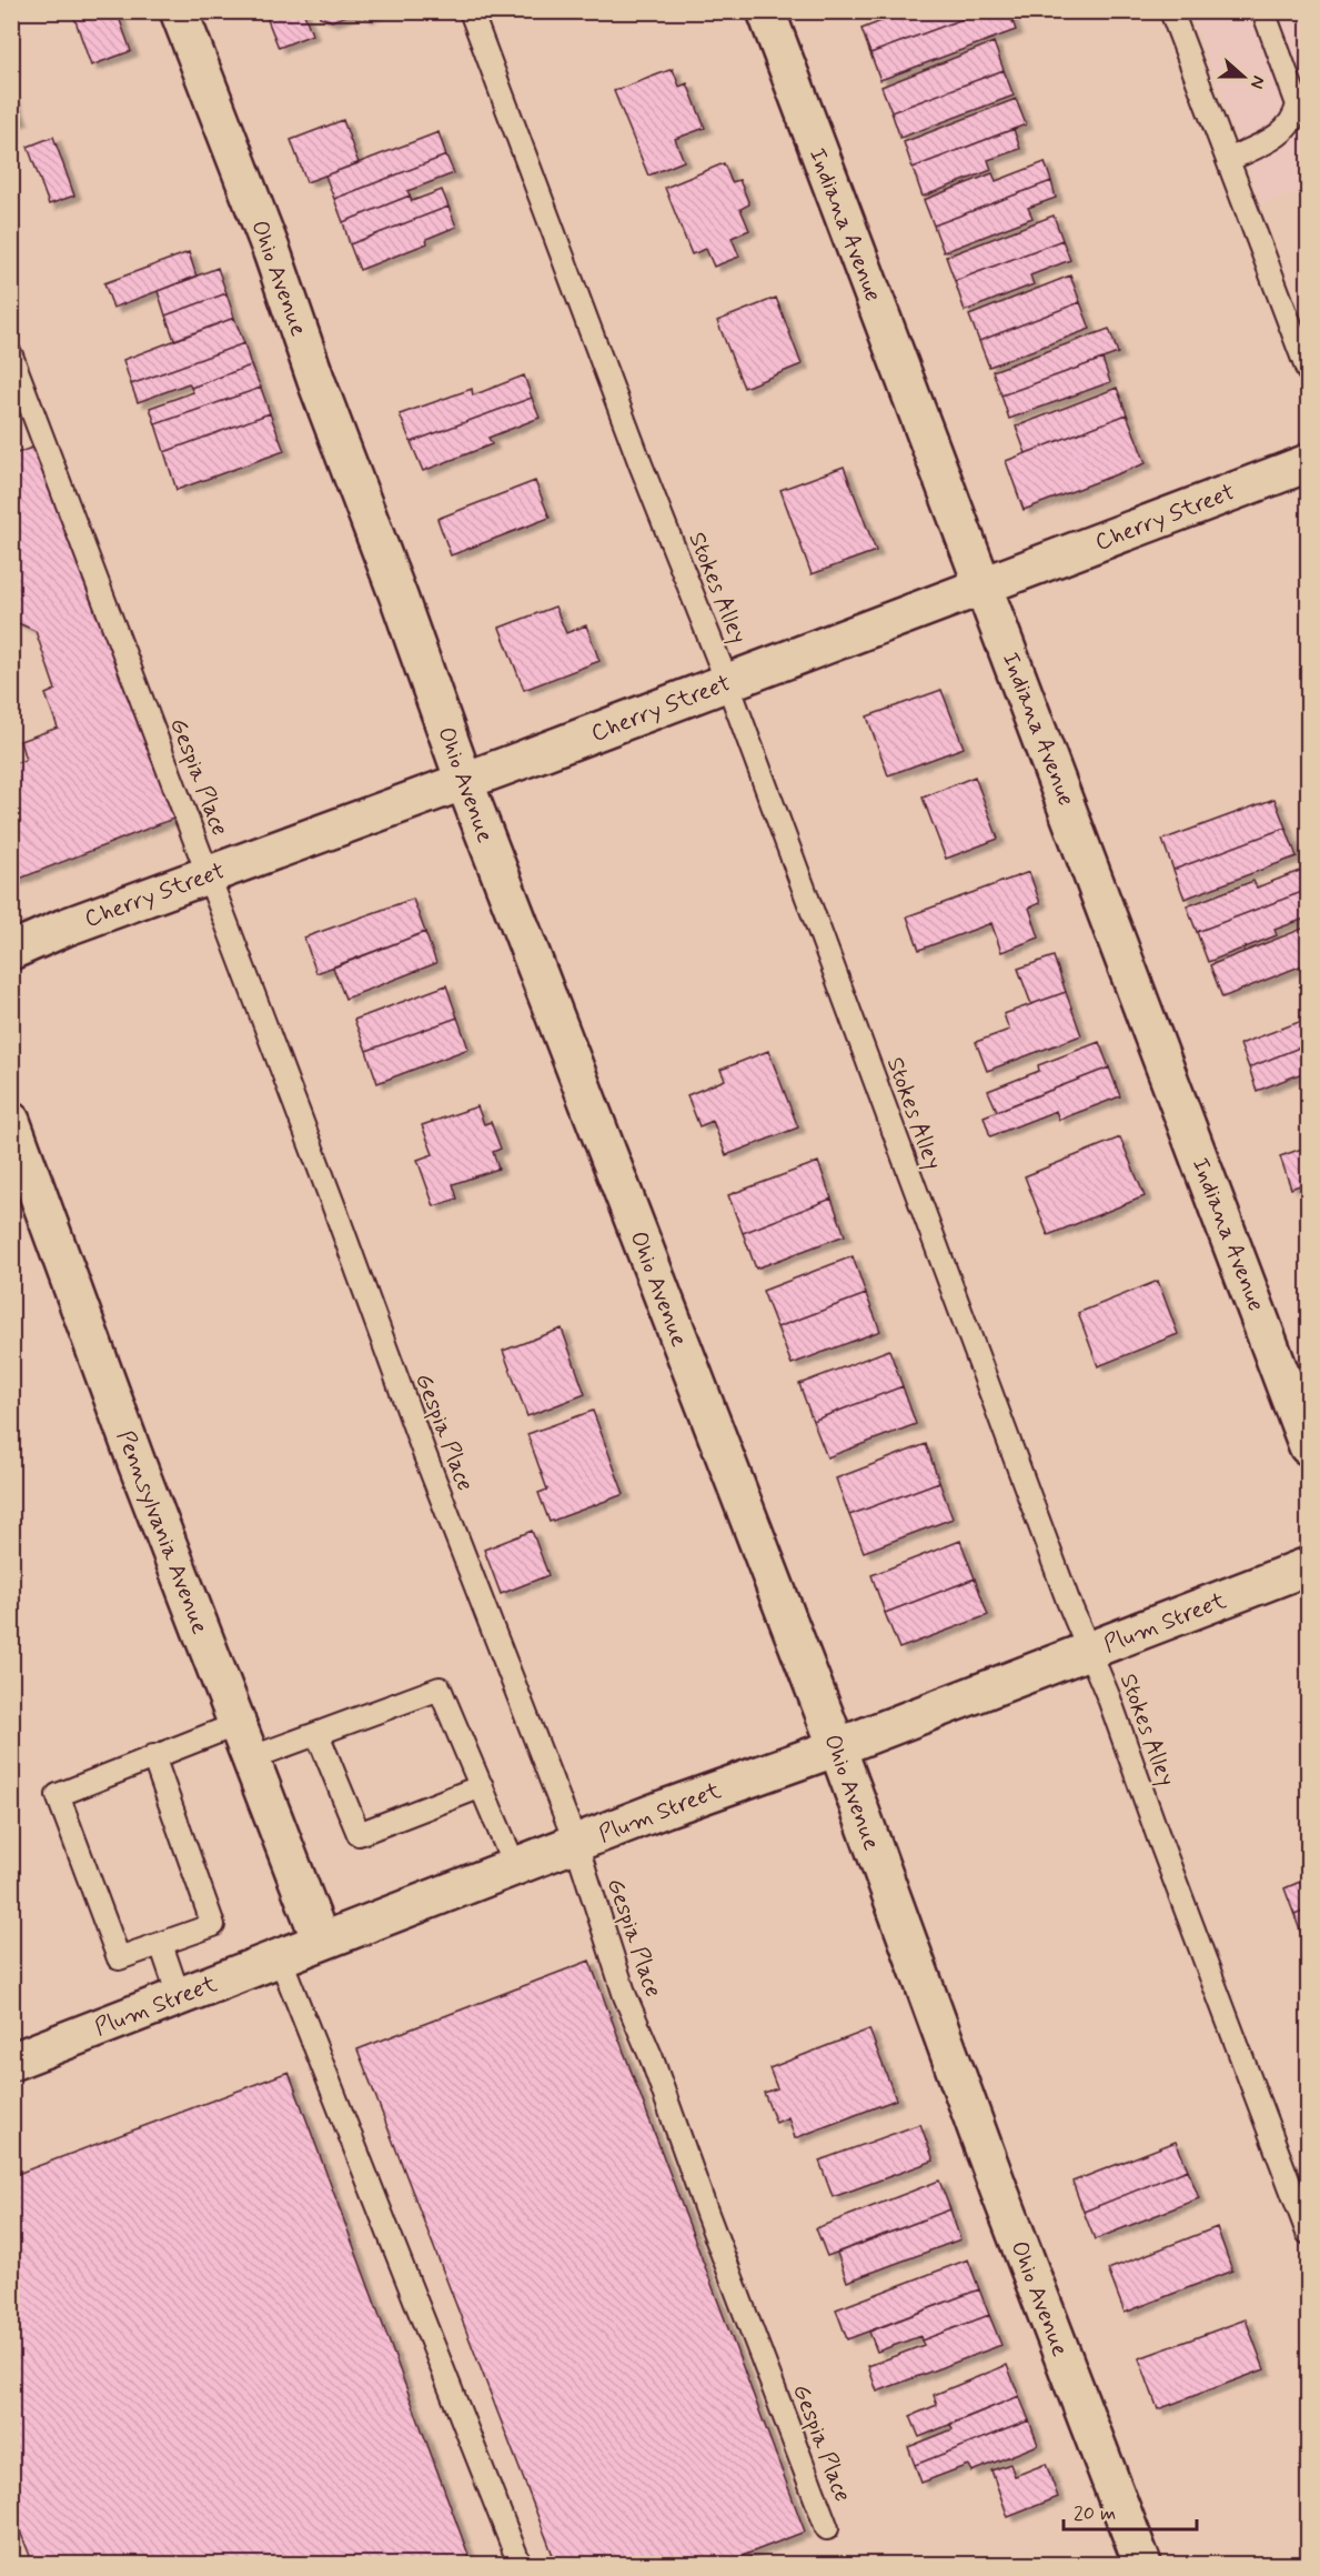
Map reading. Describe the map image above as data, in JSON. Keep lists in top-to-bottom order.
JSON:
{
  "streets": {
    "street": [
      "Indiana Avenue",
      "Ohio Avenue",
      "Cherry Street",
      "Pennsylvania Avenue",
      "Plum Street"
    ],
    "lane": ["Stokes Alley", "Gespia Place"]
  },
  "crossings": [
    ["Indiana Avenue", "Cherry Street"],
    ["Ohio Avenue", "Cherry Street"],
    ["Ohio Avenue", "Plum Street"],
    ["Cherry Street", "Stokes Alley"],
    ["Cherry Street", "Gespia Place"],
    ["Stokes Alley", "Plum Street"],
    ["Gespia Place", "Plum Street"],
    ["Pennsylvania Avenue", "Plum Street"]
  ],
  "scale_bar": "20 m",
  "north": "right"
}
